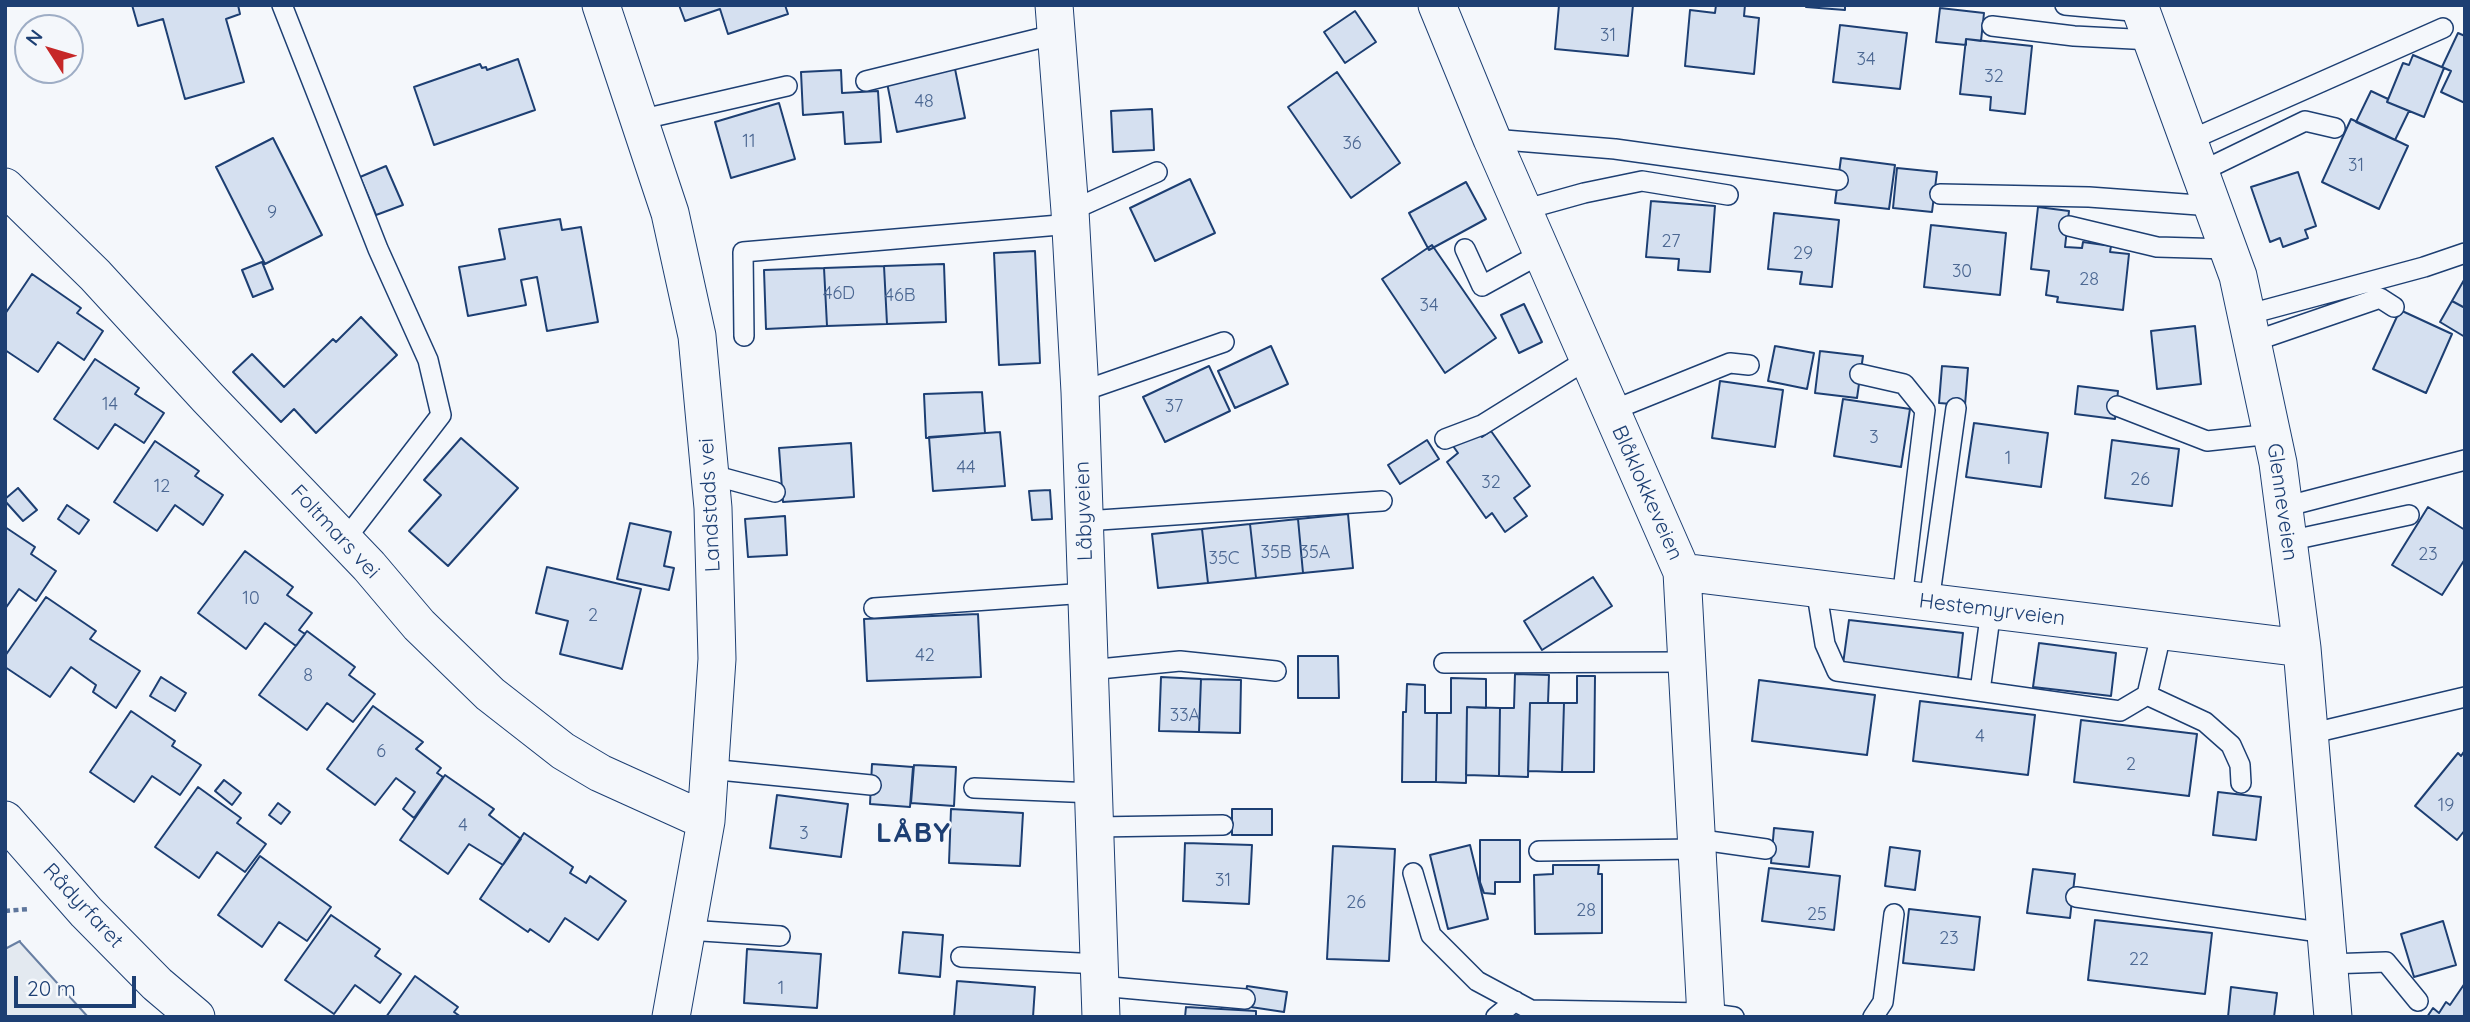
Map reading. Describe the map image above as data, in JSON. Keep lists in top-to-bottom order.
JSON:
{
  "streets": {
    "street": [
      "Blåklokkeveien",
      "Glenneveien",
      "Landstads vei",
      "Låbyveien",
      "Foltmars vei",
      "Hestemyrveien",
      "Rådyrfaret"
    ]
  },
  "crossings": [
    ["Blåklokkeveien", "Hestemyrveien"],
    ["Glenneveien", "Hestemyrveien"],
    ["Landstads vei", "Foltmars vei"]
  ],
  "districts": ["LÅBY"],
  "house_numbers": [
    "31",
    "34",
    "32",
    "48",
    "11",
    "36",
    "31",
    "9",
    "27",
    "29",
    "30",
    "28",
    "46D",
    "46B",
    "34",
    "14",
    "37",
    "3",
    "1",
    "44",
    "26",
    "32",
    "12",
    "35B",
    "35A",
    "23",
    "35C",
    "10",
    "2",
    "42",
    "8",
    "33A",
    "4",
    "6",
    "2",
    "19",
    "4",
    "3",
    "31",
    "26",
    "28",
    "25",
    "23",
    "22",
    "1"
  ],
  "scale_bar": "20 m",
  "north": "top left"
}
